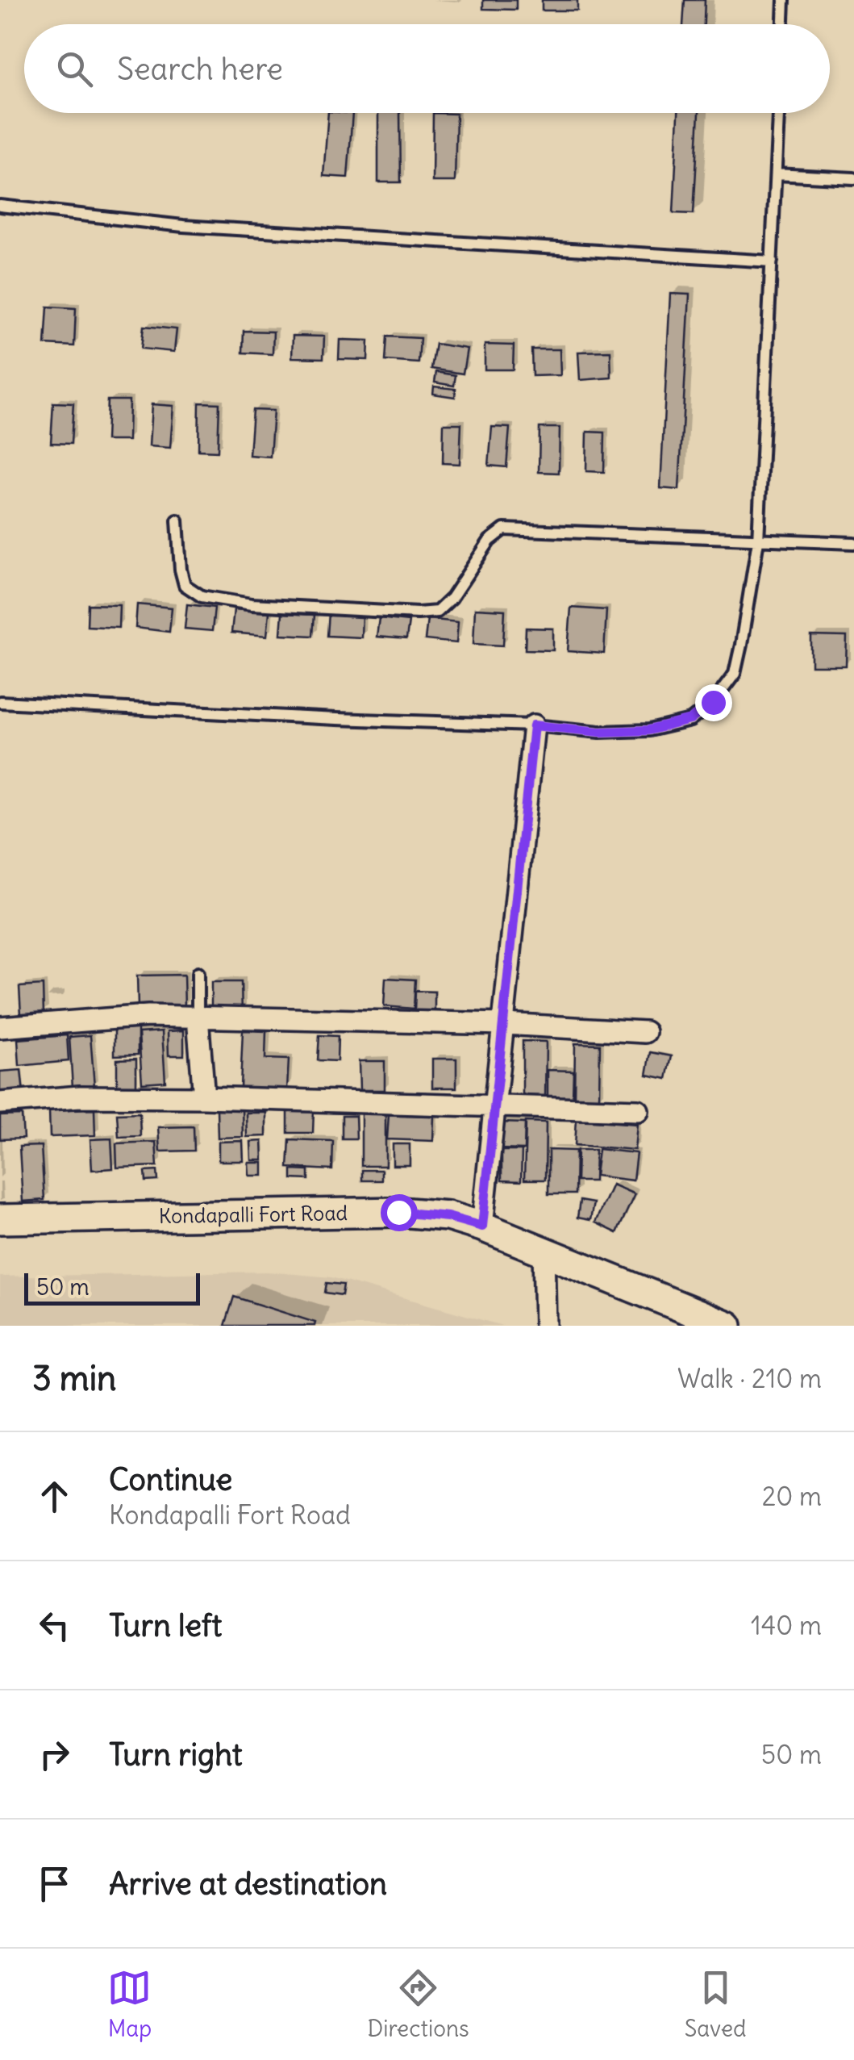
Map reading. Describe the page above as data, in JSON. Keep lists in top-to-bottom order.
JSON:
{
  "streets": {
    "main road": ["Kondapalli Fort Road"]
  },
  "scale_bar": "50 m",
  "page": {
    "search": "Search here",
    "scale": "50 m",
    "heading": ["3 min", "Walk · 210 m"],
    "list": [
      ["Continue", "Kondapalli Fort Road", "20 m"],
      ["Turn left", "140 m"],
      ["Turn right", "50 m"],
      "Arrive at destination"
    ],
    "nav": ["Map", "Directions", "Saved"]
  }
}
